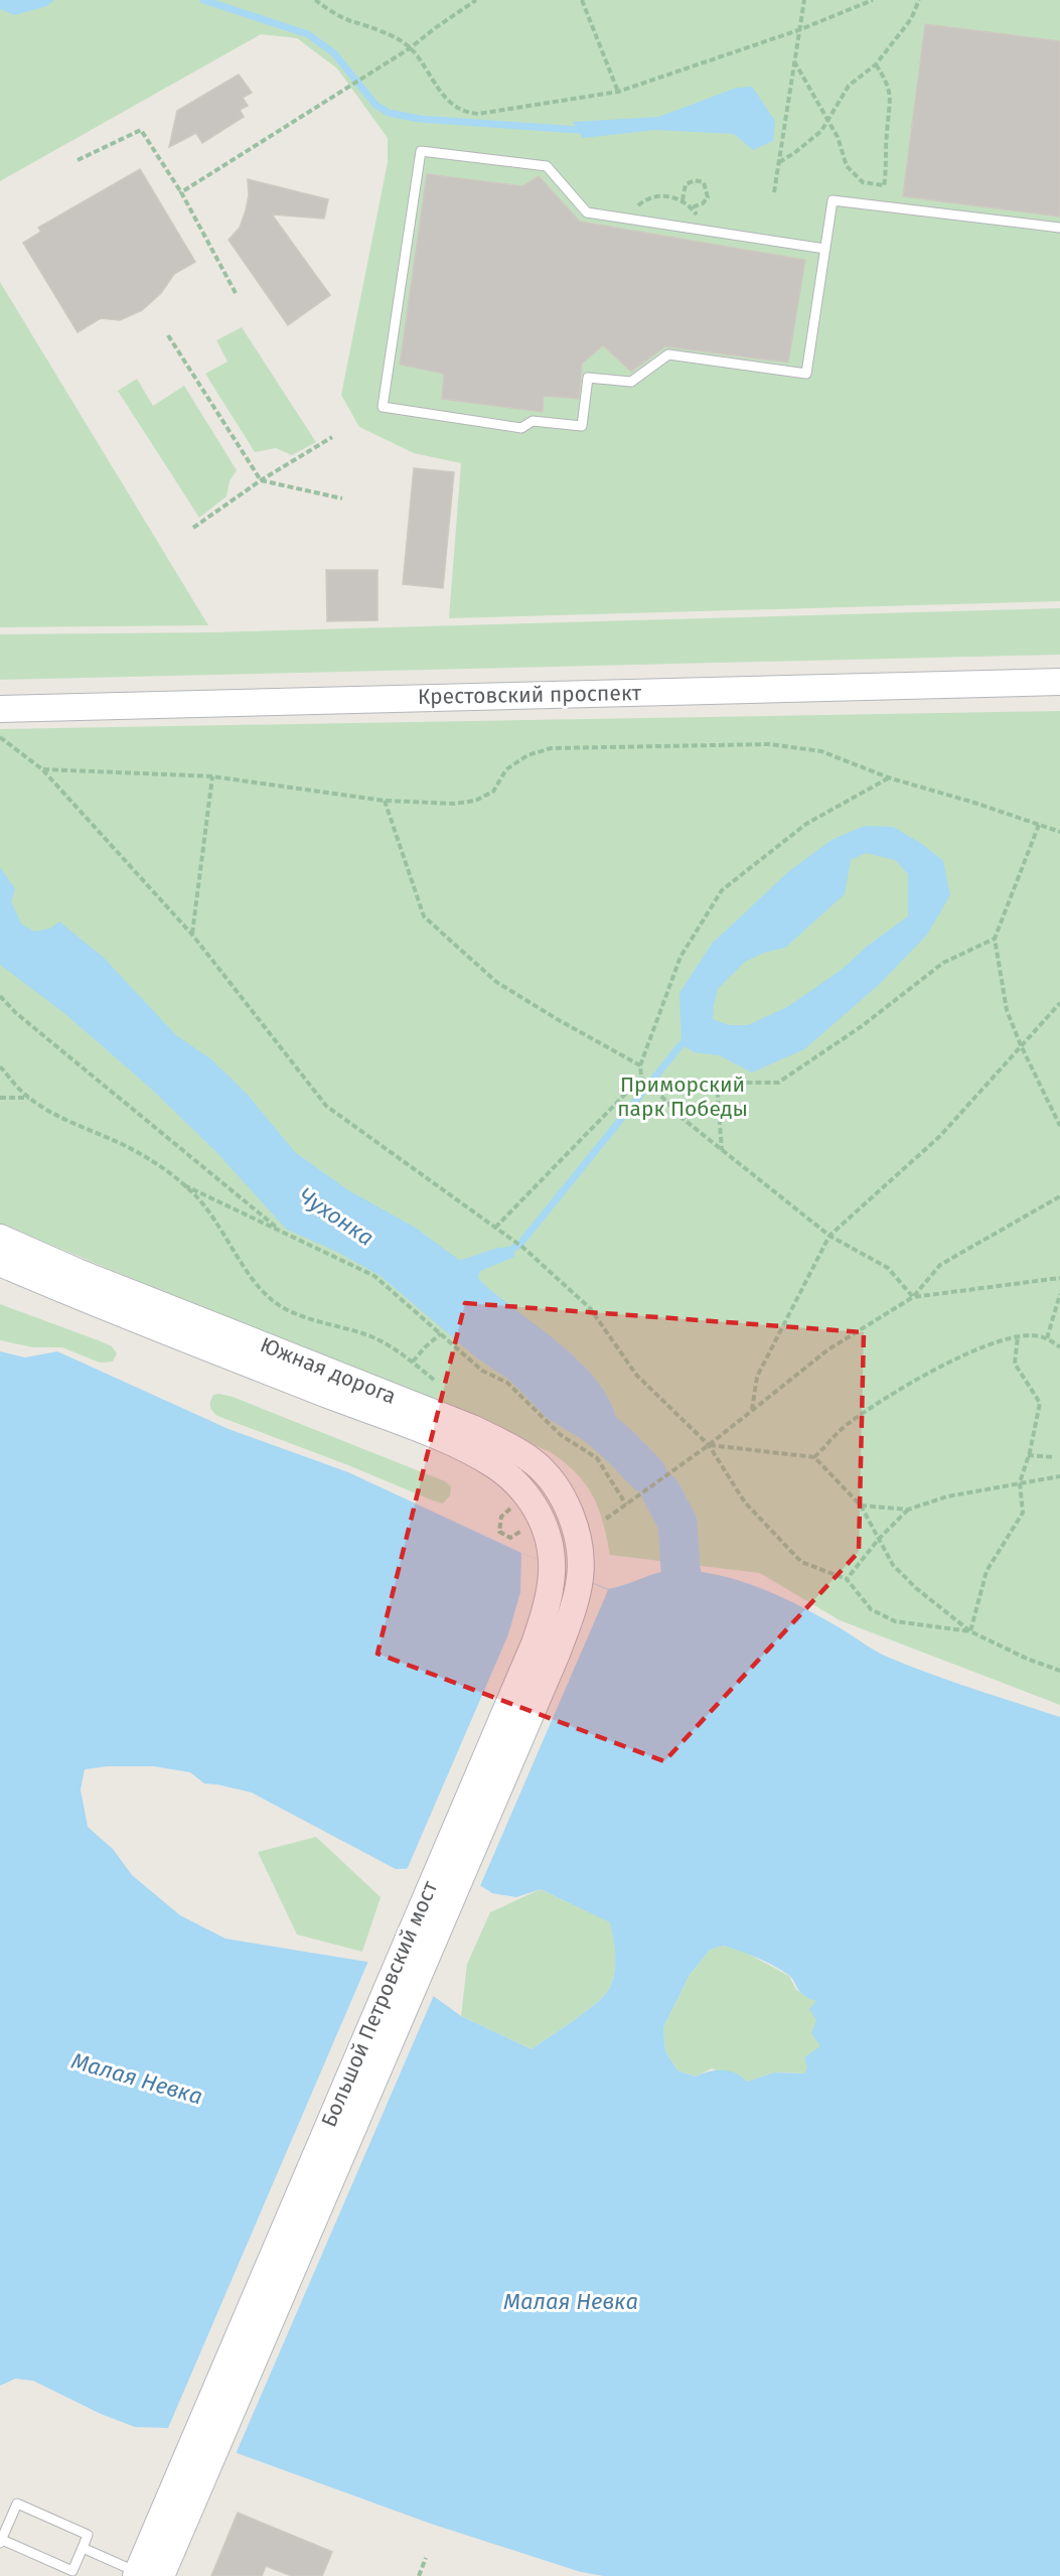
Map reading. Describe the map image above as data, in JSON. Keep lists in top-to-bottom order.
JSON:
{
  "streets": {
    "street": ["Крестовский проспект", "Южная дорога", "Большой Петровский мост"]
  },
  "crossings": [
    ["Южная дорога", "Большой Петровский мост"]
  ],
  "water": ["Чухонка", "Малая Невка"],
  "parks": ["Приморский парк Победы"]
}
